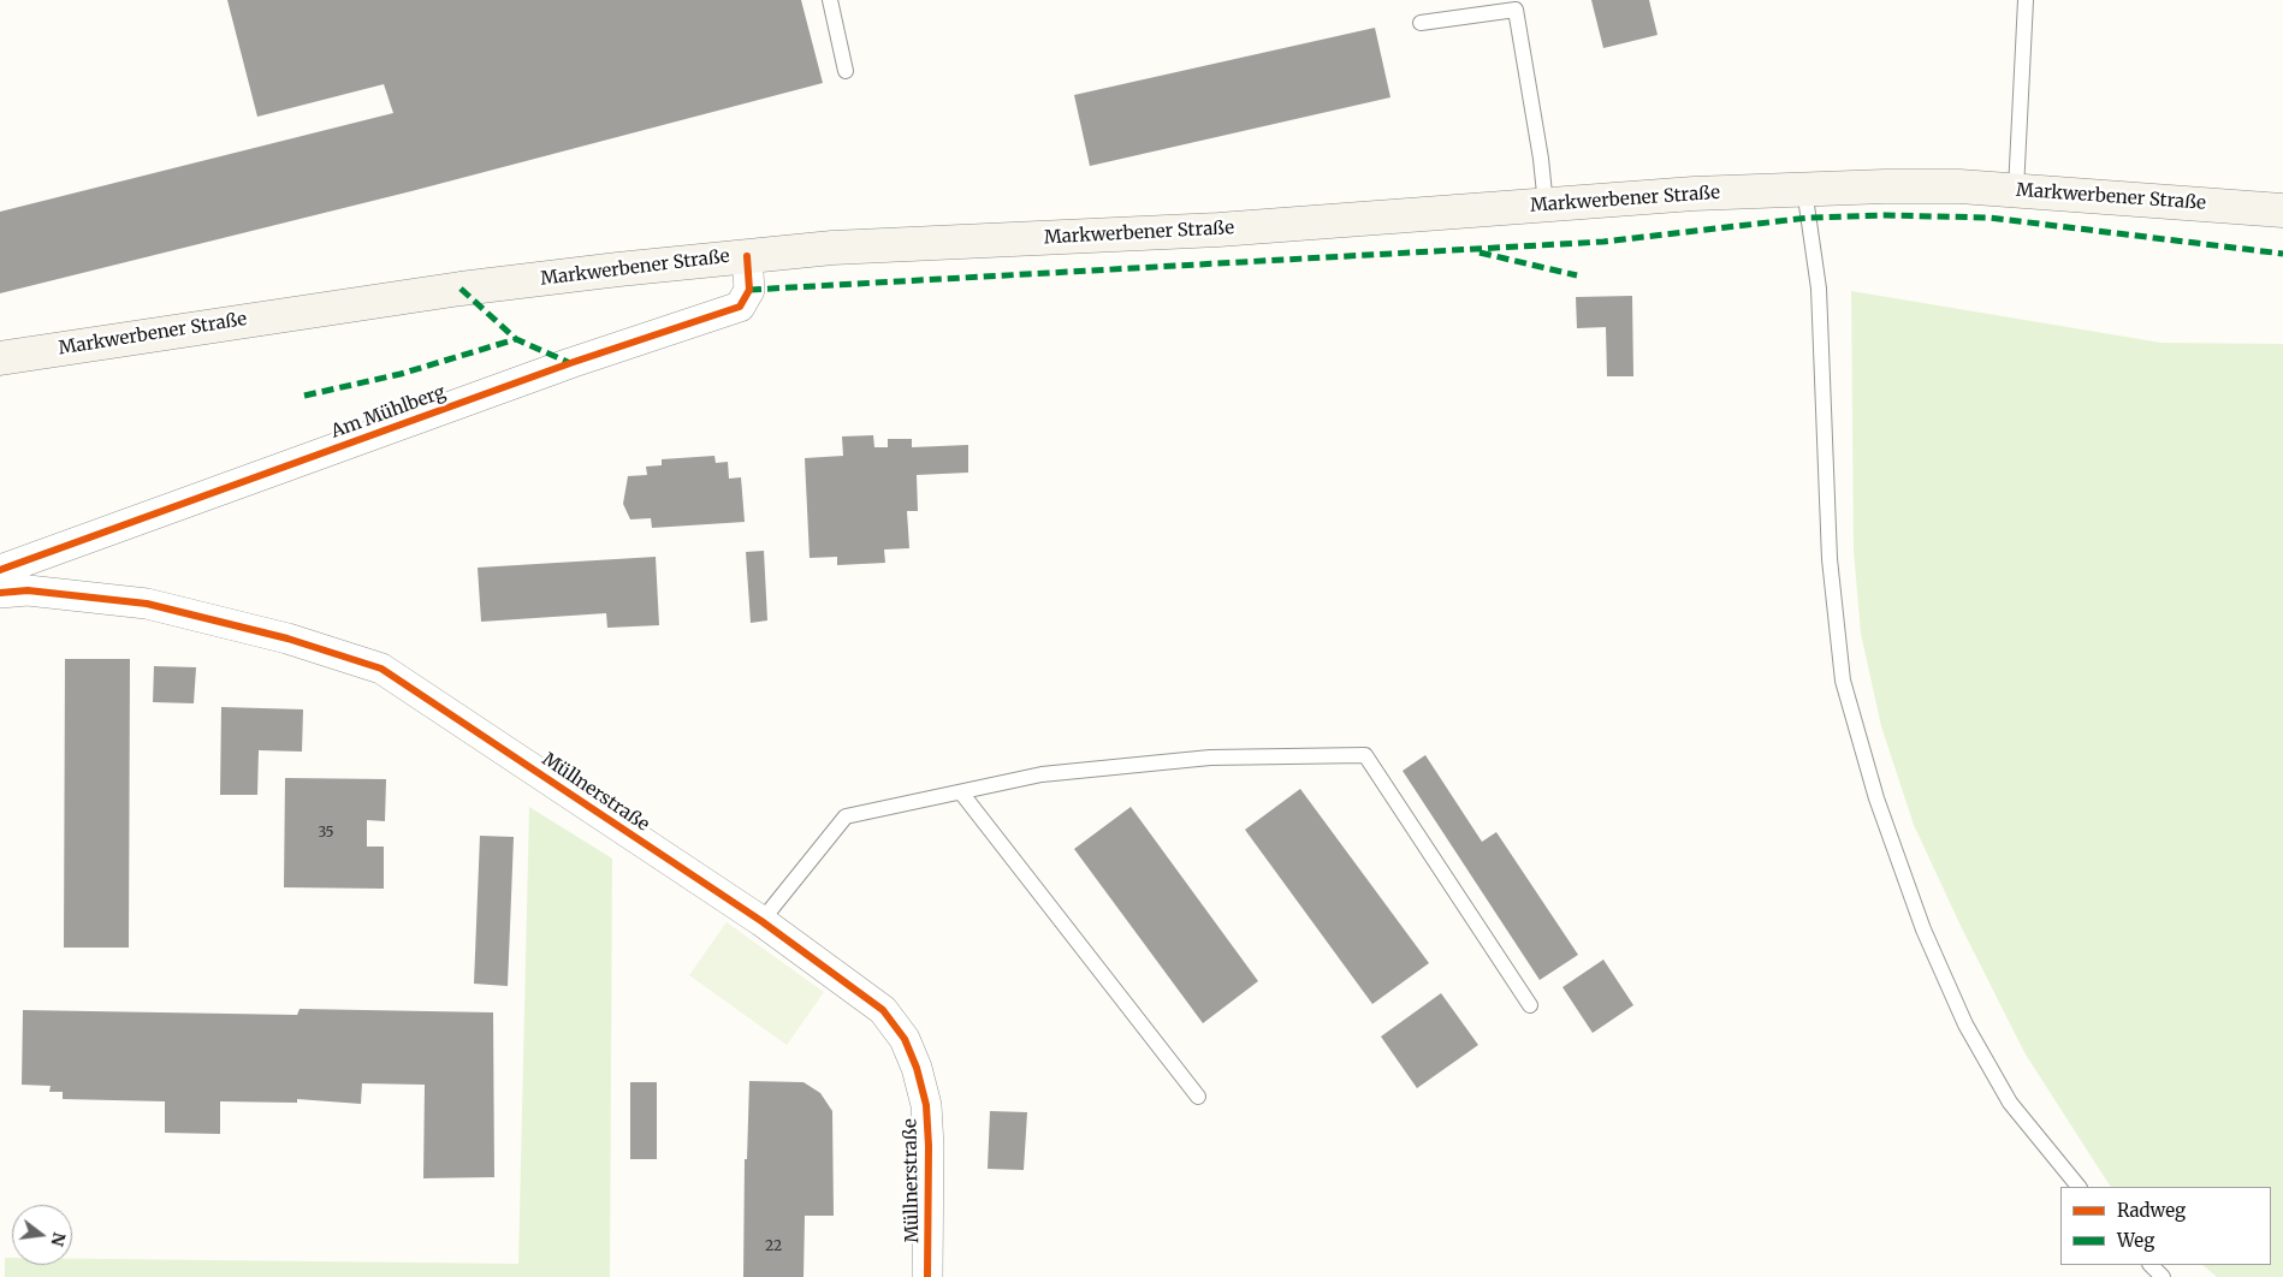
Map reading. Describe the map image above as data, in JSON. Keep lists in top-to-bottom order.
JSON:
{
  "streets": {
    "main road": ["Markwerbener Straße"],
    "street": ["Am Mühlberg", "Müllnerstraße"]
  },
  "crossings": [
    ["Markwerbener Straße", "Am Mühlberg"]
  ],
  "house_numbers": ["35", "22"],
  "legend": ["Radweg", "Weg"],
  "north": "right"
}
